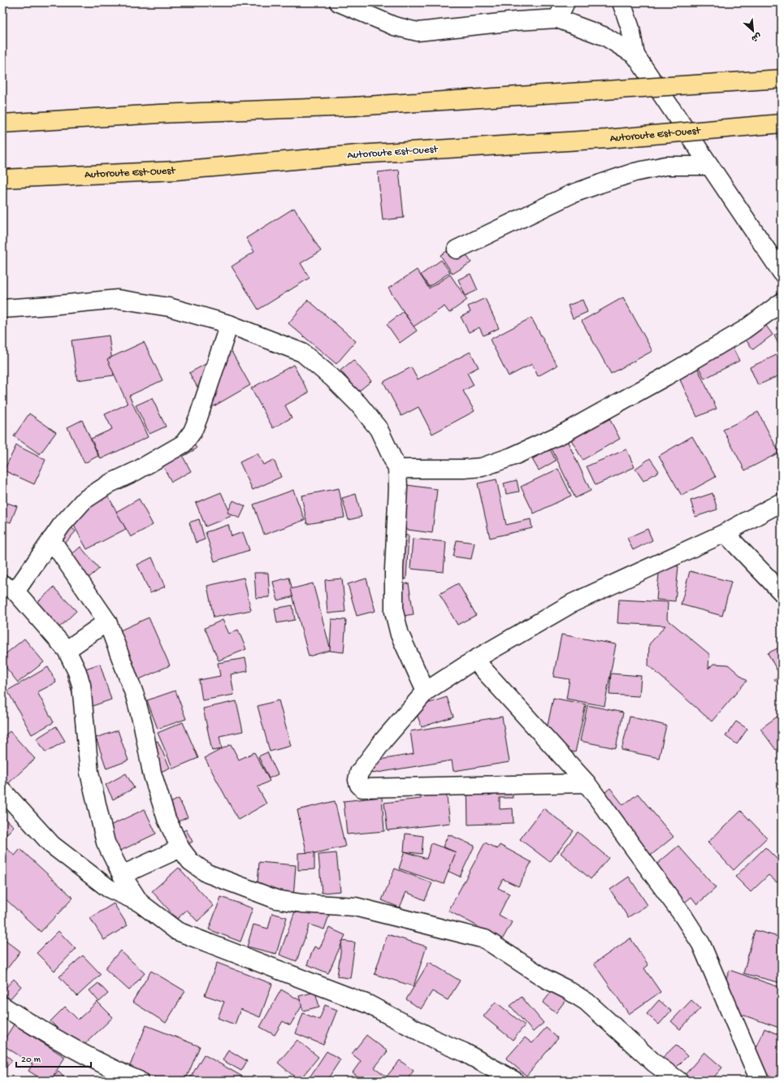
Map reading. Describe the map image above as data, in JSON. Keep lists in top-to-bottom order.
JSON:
{
  "streets": {
    "highway": ["Autoroute Est-Ouest"]
  },
  "scale_bar": "20 m",
  "north": "bottom right"
}
